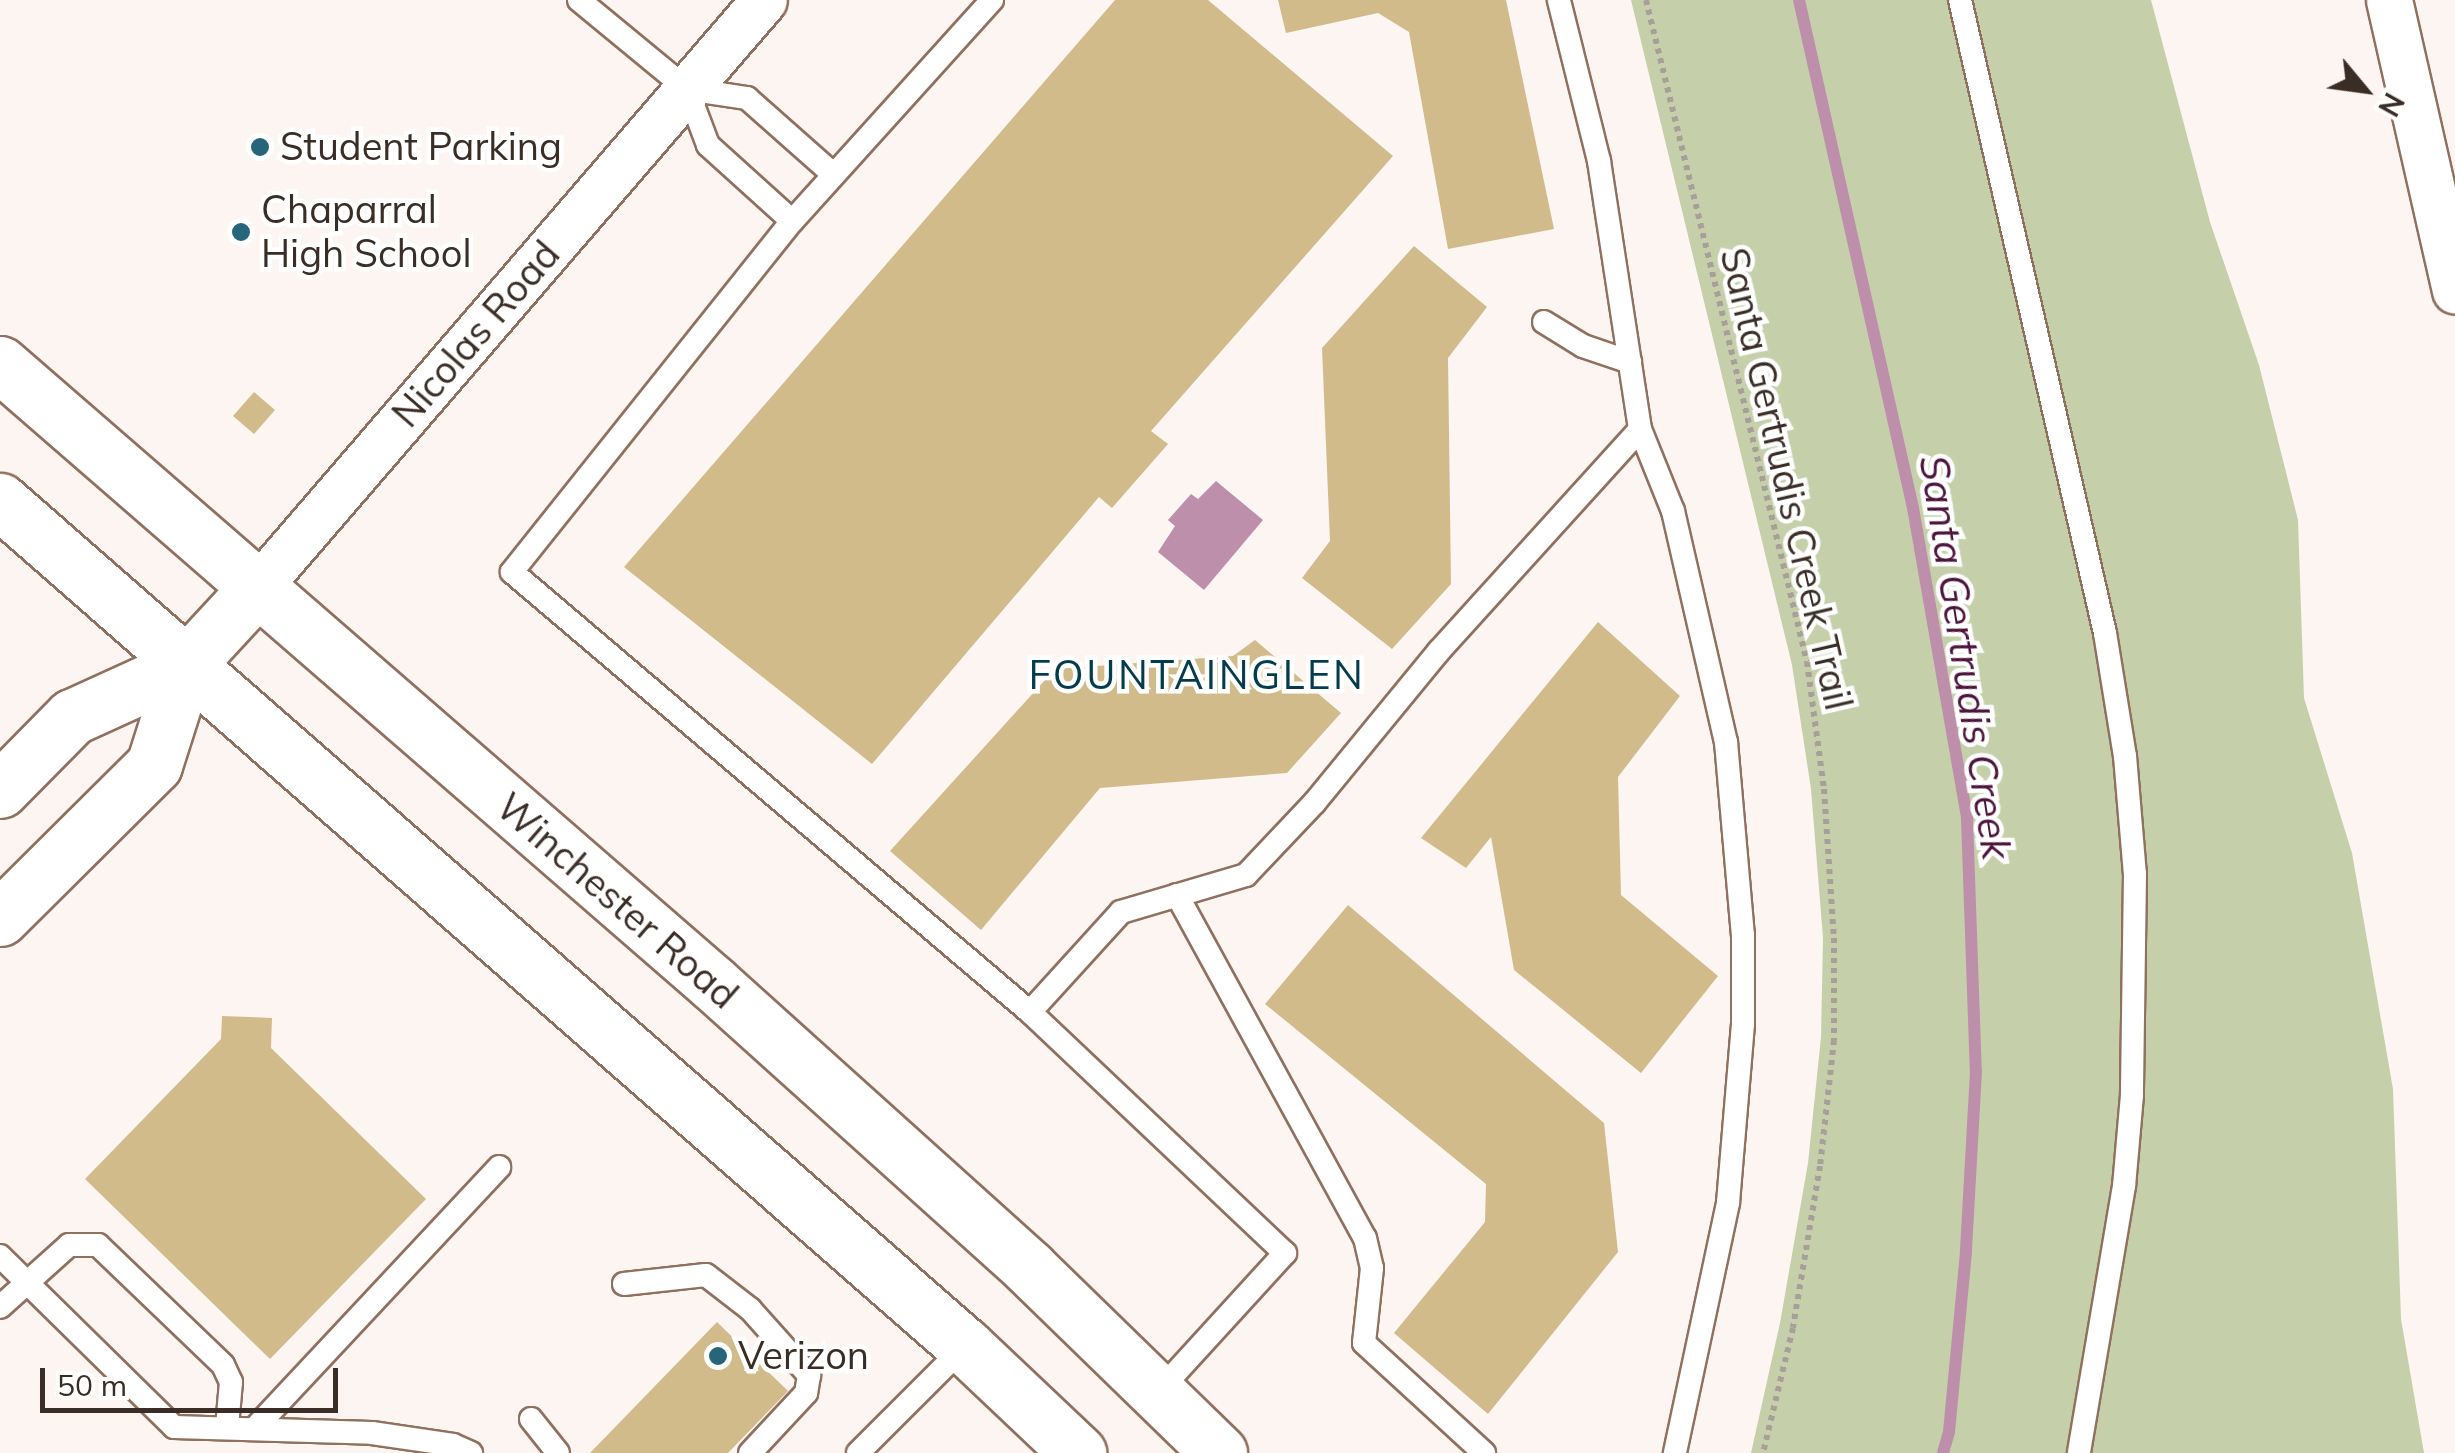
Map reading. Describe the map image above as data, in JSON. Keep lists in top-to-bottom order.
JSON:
{
  "streets": {
    "main road": ["Nicolas Road", "Winchester Road"],
    "path": ["Santa Gertrudis Creek Trail"]
  },
  "crossings": [
    ["Nicolas Road", "Winchester Road"]
  ],
  "districts": ["FOUNTAINGLEN"],
  "water": ["Santa Gertrudis Creek"],
  "places": ["Student Parking", "Chaparral High School", "Verizon"],
  "scale_bar": "50 m",
  "north": "bottom right"
}
